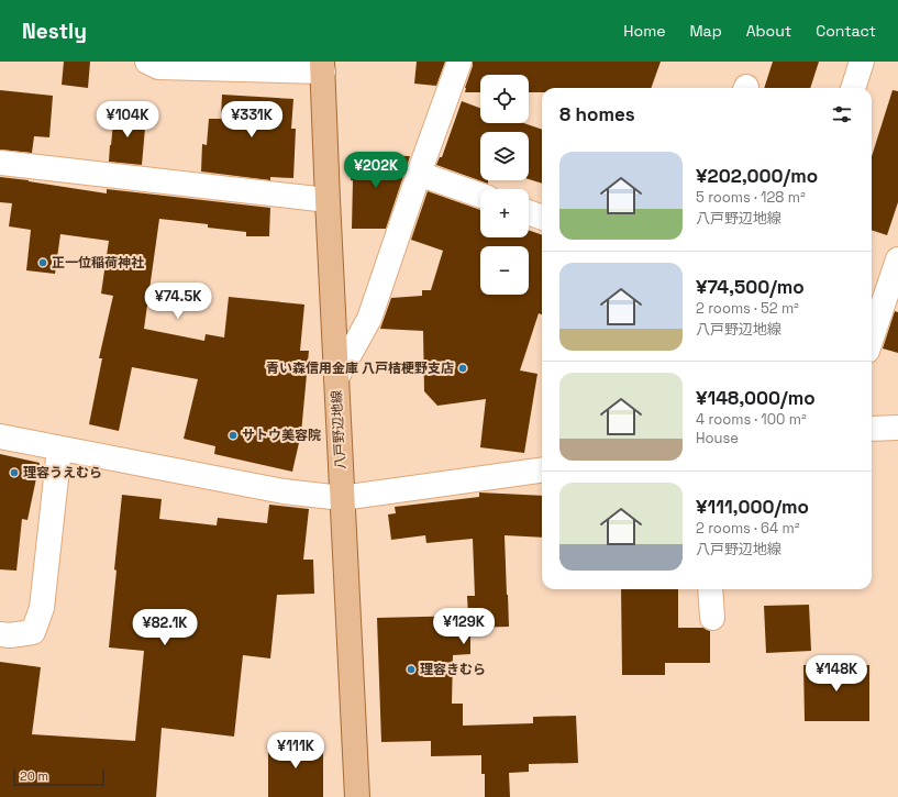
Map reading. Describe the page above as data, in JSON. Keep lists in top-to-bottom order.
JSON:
{
  "streets": {
    "main road": ["八戸野辺地線"]
  },
  "places": [
    "正一位稲荷神社",
    "青い森信用金庫 八戸桔梗野支店",
    "サトウ美容院",
    "理容うえむら",
    "理容きむら"
  ],
  "scale_bar": "20 m",
  "page": {
    "header": "Nestly",
    "nav": [
      "Home",
      "Map",
      "About",
      "Contact"
    ],
    "map_buttons": ["+", "−"],
    "heading": "8 homes",
    "price": [
      "¥104K",
      "¥331K",
      "¥202K",
      "¥74.5K",
      "¥129K",
      "¥82.1K",
      "¥148K",
      "¥111K"
    ],
    "list": [
      {
        "name": "¥202,000/mo",
        "note": "5 rooms · 128 m² · 八戸野辺地線"
      },
      {
        "name": "¥74,500/mo",
        "note": "2 rooms · 52 m² · 八戸野辺地線"
      },
      {
        "name": "¥148,000/mo",
        "note": "4 rooms · 100 m² · House"
      },
      {
        "name": "¥111,000/mo",
        "note": "2 rooms · 64 m² · 八戸野辺地線"
      }
    ],
    "scale": "20 m"
  }
}
